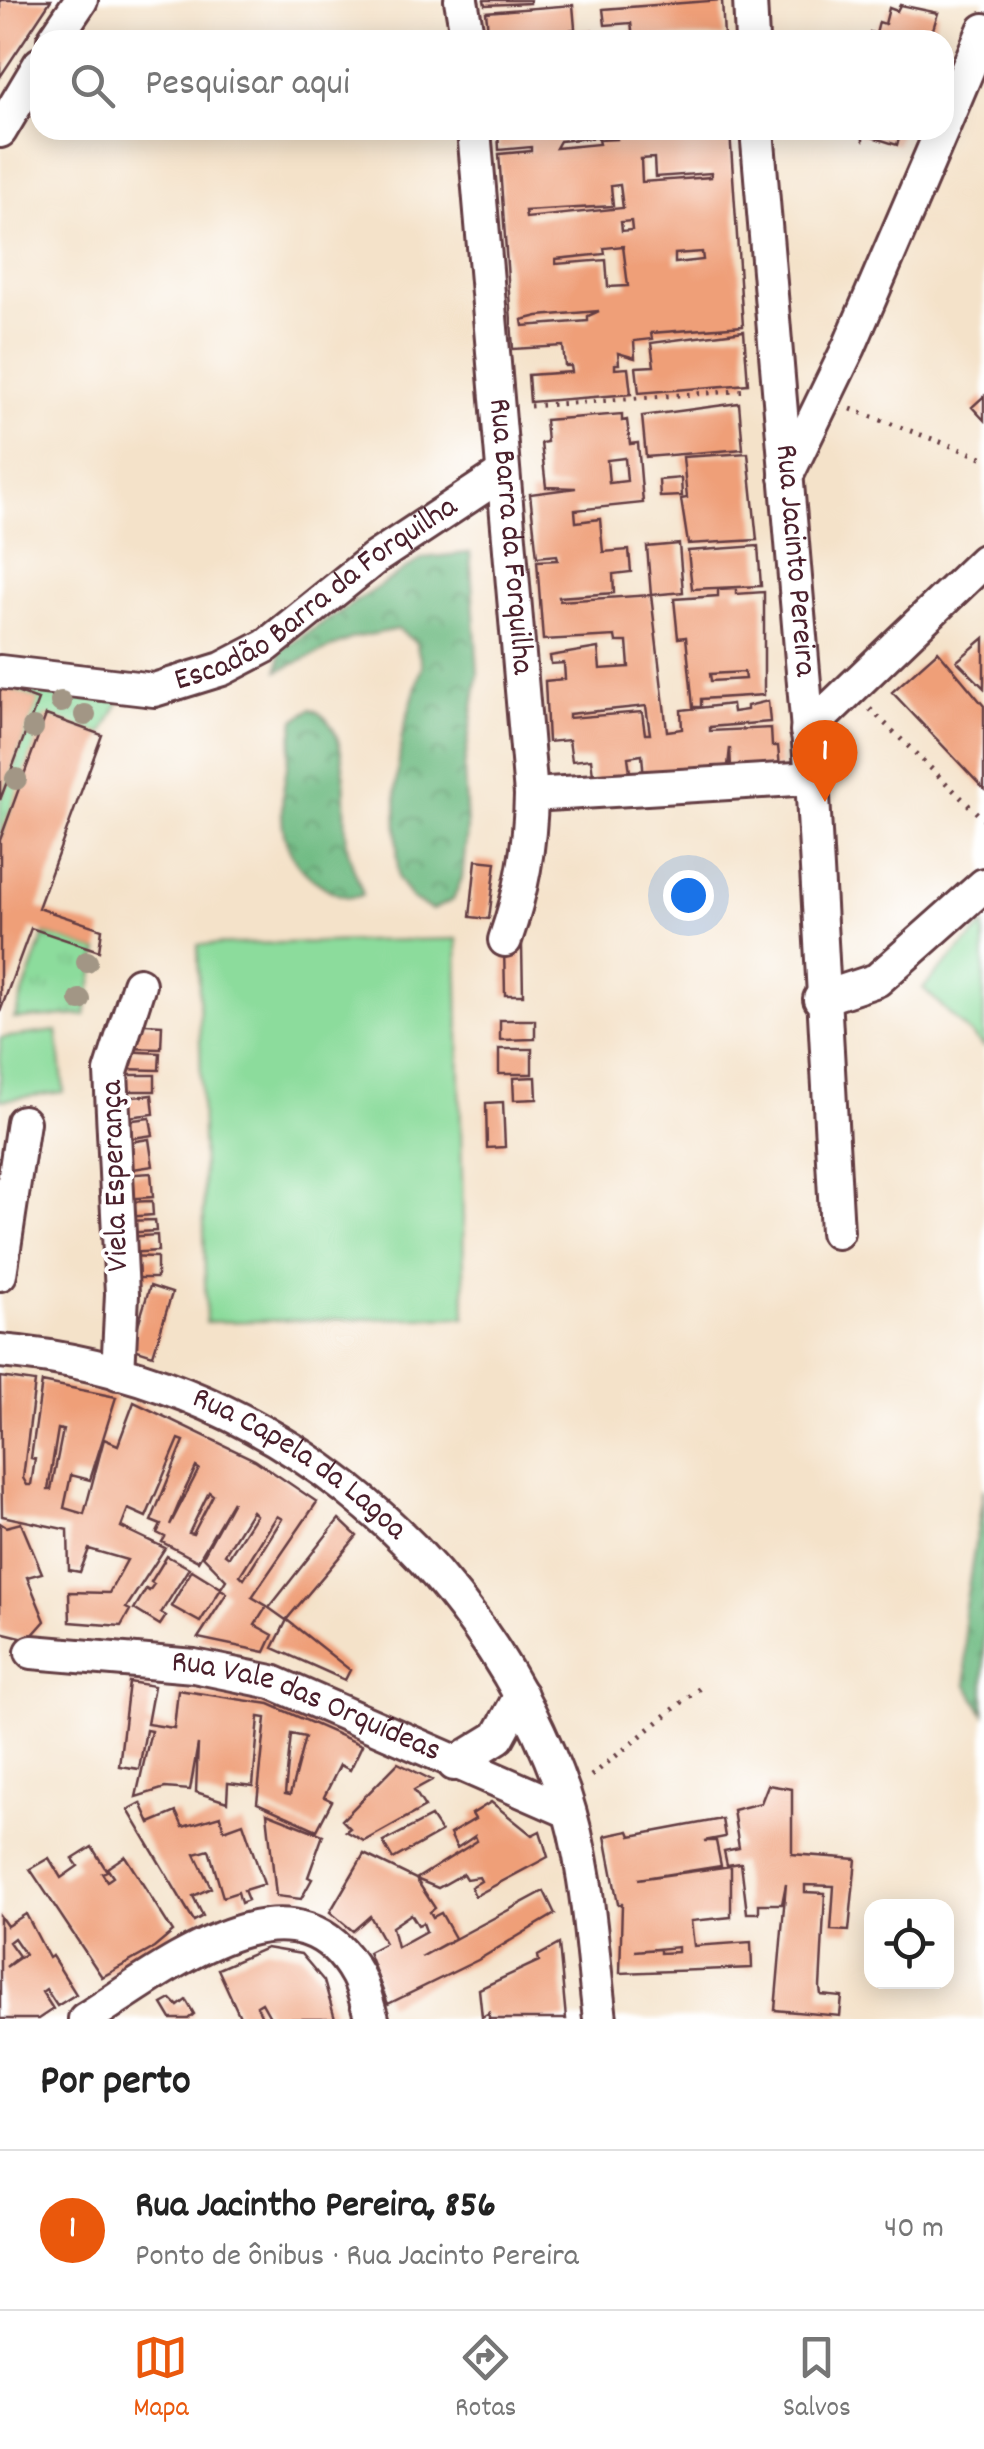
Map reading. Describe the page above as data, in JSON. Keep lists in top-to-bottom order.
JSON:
{
  "streets": {
    "street": [
      "Rua Barra da Forquilha",
      "Rua Jacinto Pereira",
      "Escadão Barra da Forquilha",
      "Viela Esperança",
      "Rua Capela da Lagoa",
      "Rua Vale das Orquídeas"
    ]
  },
  "crossings": [
    ["Rua Barra da Forquilha", "Escadão Barra da Forquilha"],
    ["Viela Esperança", "Rua Capela da Lagoa"],
    ["Rua Capela da Lagoa", "Rua Vale das Orquídeas"]
  ],
  "page": {
    "search": "Pesquisar aqui",
    "pins": "1",
    "heading": "Por perto",
    "list": [
      {
        "mark": "1",
        "name": "Rua Jacintho Pereira, 856",
        "note": "Ponto de ônibus · Rua Jacinto Pereira",
        "value": "40 m"
      }
    ],
    "nav": ["Mapa", "Rotas", "Salvos"]
  }
}
